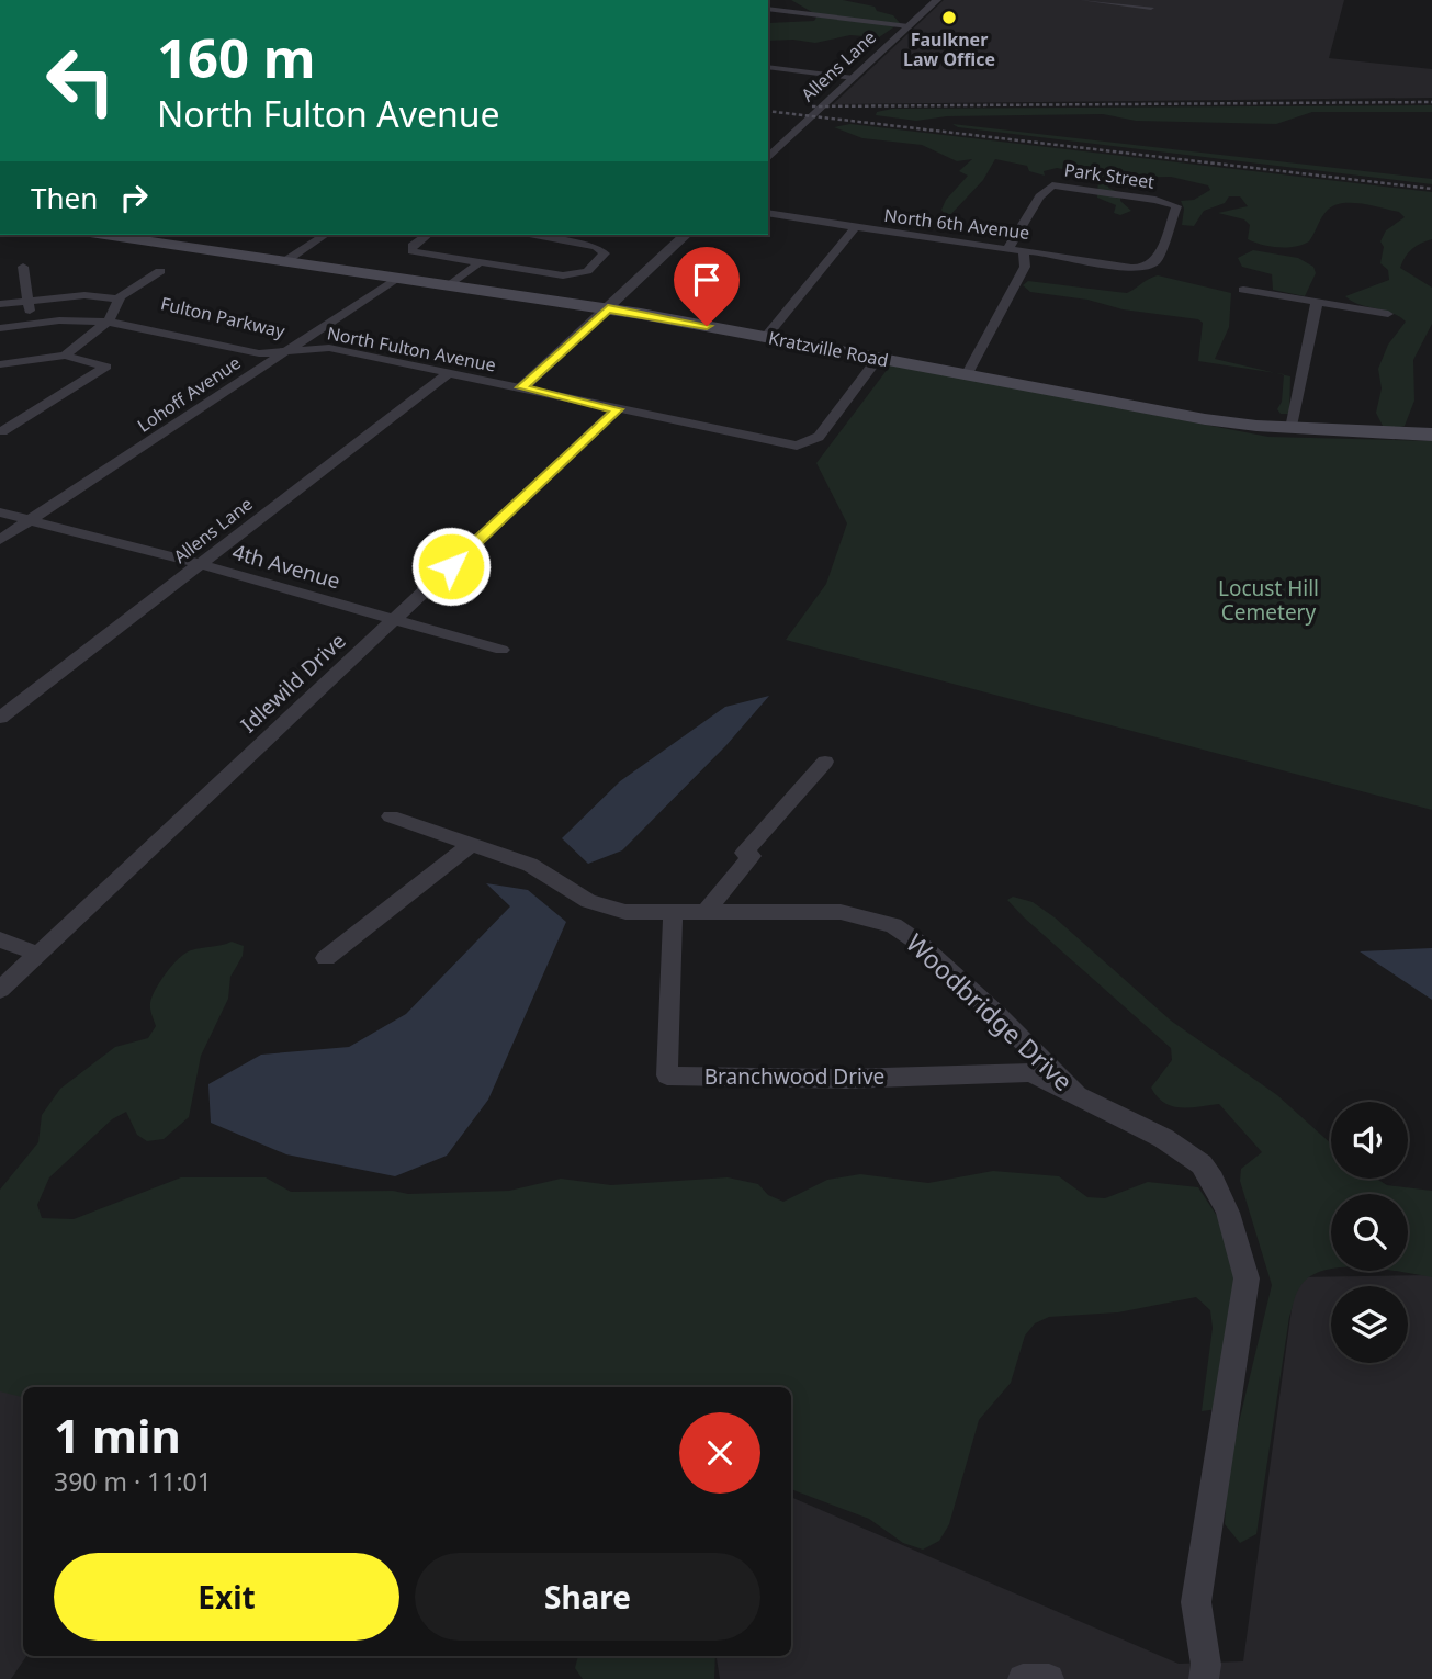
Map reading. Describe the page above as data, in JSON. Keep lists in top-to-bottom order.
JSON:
{
  "streets": {
    "main road": ["Kratzville Road"],
    "street": [
      "Allens Lane",
      "Park Street",
      "North 6th Avenue",
      "Fulton Parkway",
      "North Fulton Avenue",
      "Lohoff Avenue",
      "4th Avenue",
      "Idlewild Drive",
      "Woodbridge Drive",
      "Branchwood Drive"
    ]
  },
  "crossings": [
    ["Allens Lane", "North Fulton Avenue"],
    ["Allens Lane", "4th Avenue"],
    ["Park Street", "North 6th Avenue"],
    ["Fulton Parkway", "North Fulton Avenue"],
    ["Fulton Parkway", "Lohoff Avenue"],
    ["North Fulton Avenue", "Kratzville Road"],
    ["North Fulton Avenue", "Lohoff Avenue"],
    ["North Fulton Avenue", "Idlewild Drive"],
    ["Kratzville Road", "Lohoff Avenue"],
    ["Lohoff Avenue", "4th Avenue"],
    ["4th Avenue", "Idlewild Drive"],
    ["Woodbridge Drive", "Branchwood Drive"]
  ],
  "parks": ["Locust Hill Cemetery"],
  "places": ["Faulkner Law Office"],
  "page": {
    "turn": ["160 m", "North Fulton Avenue"],
    "then": "Then",
    "heading": ["1 min", "390 m · 11:01"],
    "buttons": ["Exit", "Share"]
  }
}
